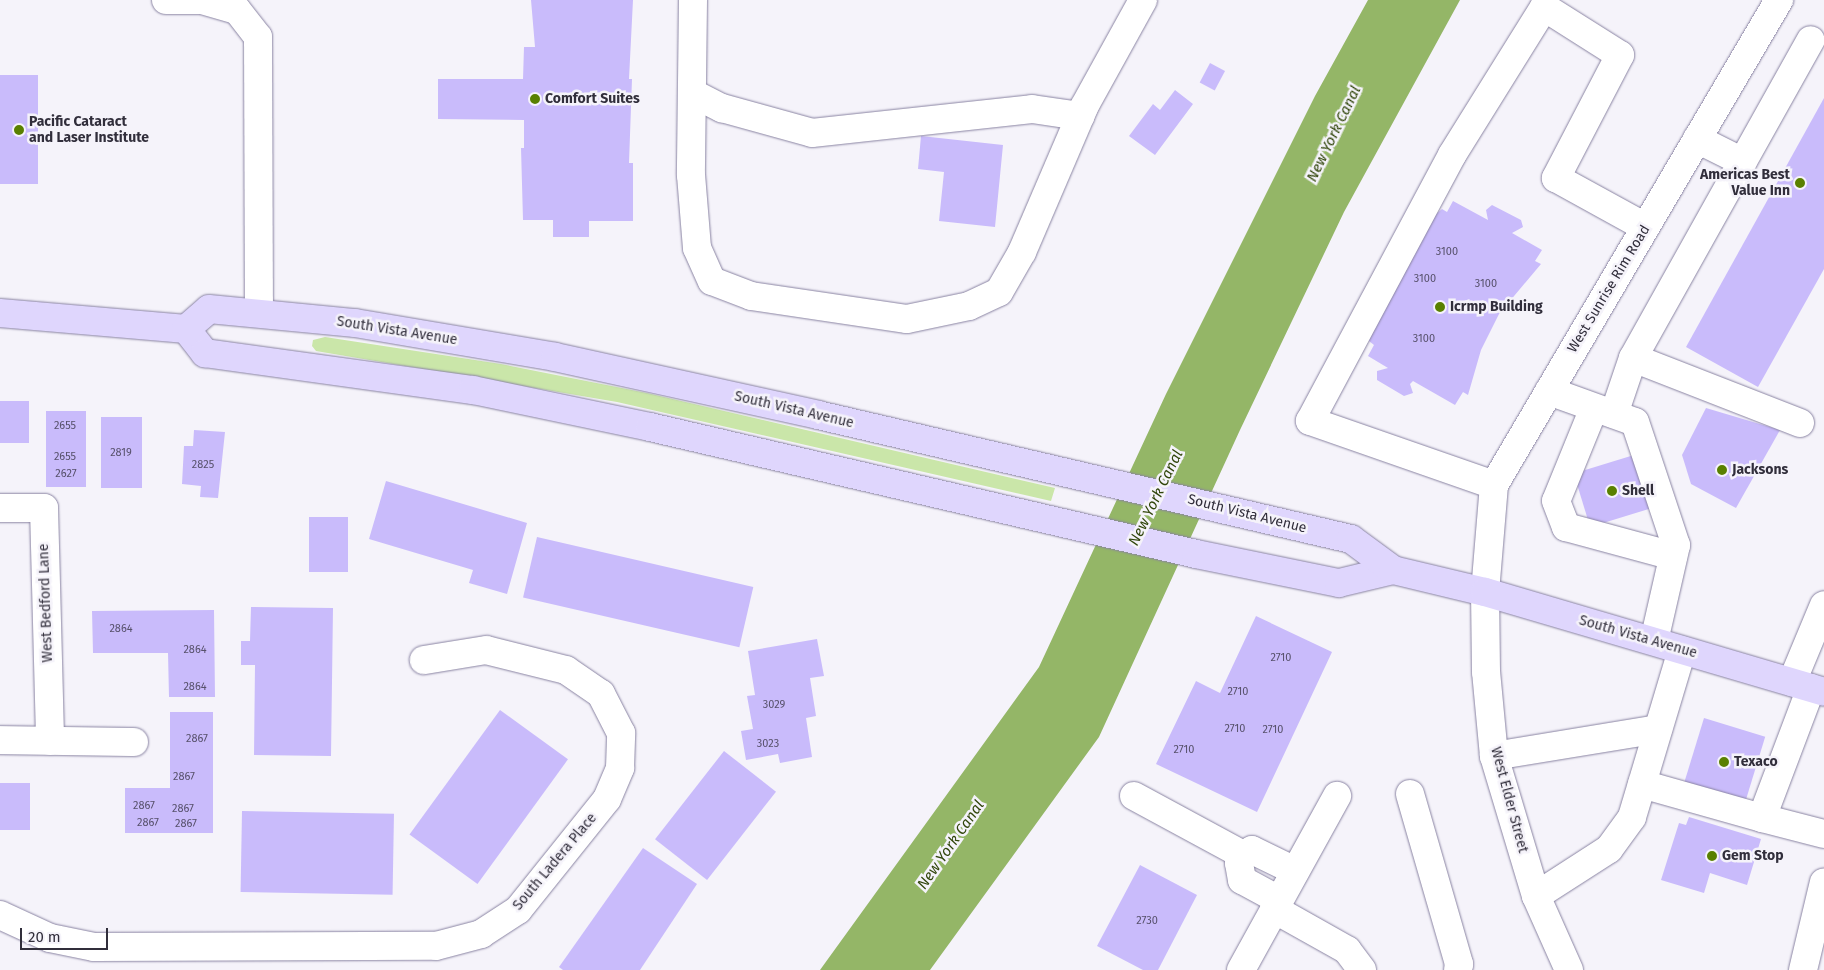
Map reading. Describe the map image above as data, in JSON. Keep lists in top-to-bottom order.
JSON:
{
  "streets": {
    "main road": ["South Vista Avenue"],
    "street": [
      "West Sunrise Rim Road",
      "West Bedford Lane",
      "West Elder Street",
      "South Ladera Place"
    ]
  },
  "crossings": [
    ["West Sunrise Rim Road", "South Vista Avenue"],
    ["West Sunrise Rim Road", "West Elder Street"],
    ["South Vista Avenue", "West Elder Street"]
  ],
  "water": ["New York Canal"],
  "places": [
    "Comfort Suites",
    "Pacific Cataract and Laser Institute",
    "Americas Best Value Inn",
    "Icrmp Building",
    "Jacksons",
    "Shell",
    "Texaco",
    "Gem Stop"
  ],
  "house_numbers": [
    "3100",
    "3100",
    "3100",
    "3100",
    "2655",
    "2819",
    "2655",
    "2825",
    "2627",
    "2864",
    "2864",
    "2710",
    "2864",
    "2710",
    "3029",
    "2710",
    "2710",
    "2867",
    "3023",
    "2710",
    "2867",
    "2867",
    "2867",
    "2867",
    "2867",
    "2730"
  ],
  "scale_bar": "20 m"
}
